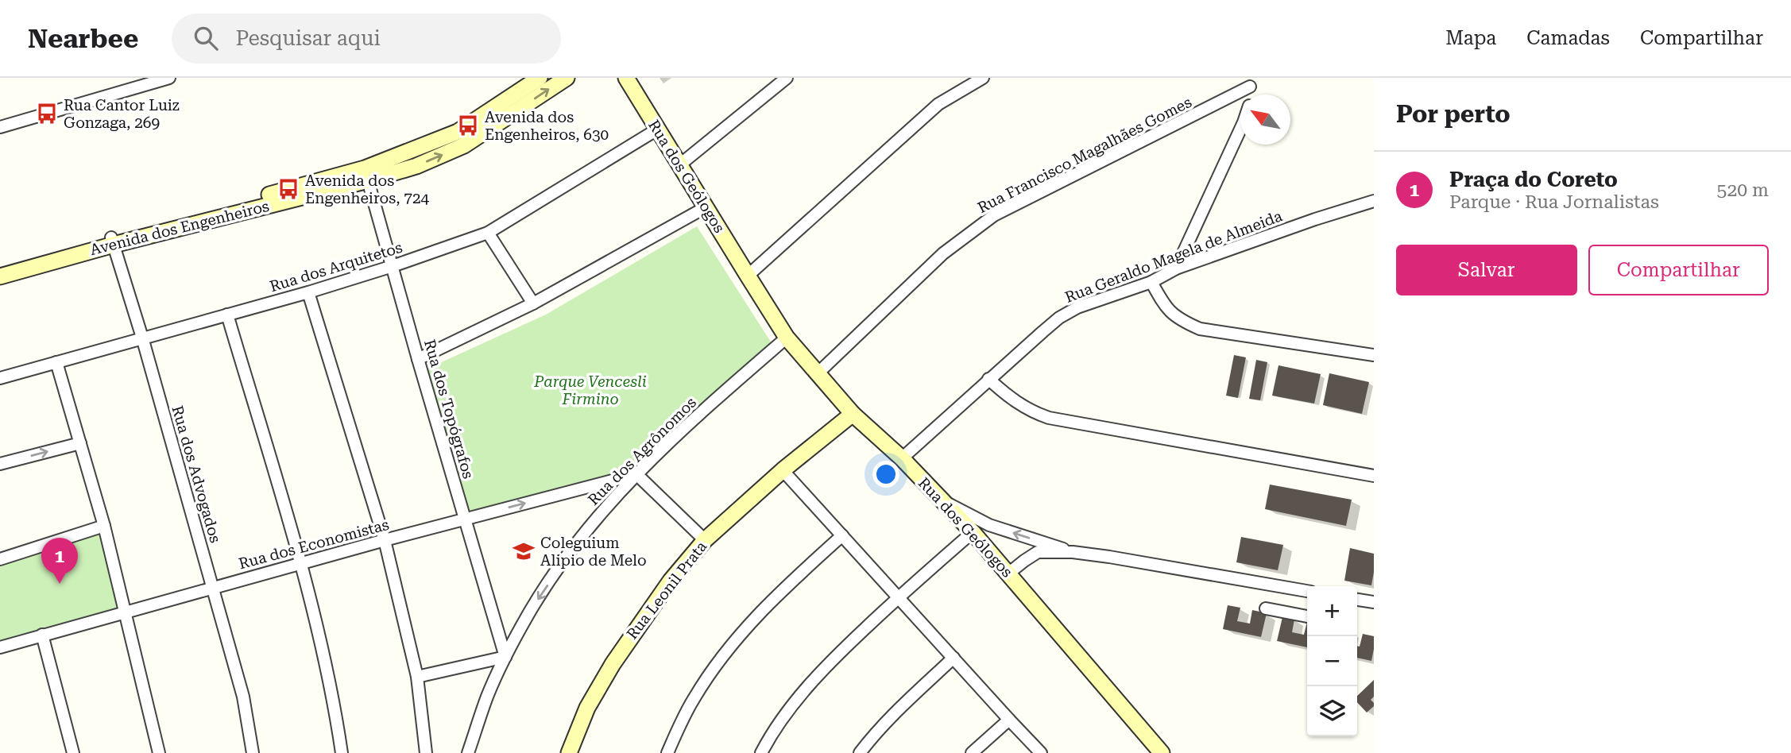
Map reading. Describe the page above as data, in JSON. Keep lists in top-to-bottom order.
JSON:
{
  "streets": {
    "street": [
      "Rua Francisco Magalhães Gomes",
      "Rua dos Geólogos",
      "Avenida dos Engenheiros",
      "Rua Geraldo Magela de Almeida",
      "Rua dos Arquitetos",
      "Rua dos Topógrafos",
      "Rua dos Agrônomos",
      "Rua dos Advogados",
      "Rua dos Economistas",
      "Rua Leonil Prata"
    ]
  },
  "crossings": [
    ["Rua Francisco Magalhães Gomes", "Rua dos Geólogos"],
    ["Rua dos Geólogos", "Rua Geraldo Magela de Almeida"],
    ["Rua dos Geólogos", "Rua dos Arquitetos"],
    ["Rua dos Geólogos", "Rua dos Agrônomos"],
    ["Rua dos Geólogos", "Rua Leonil Prata"],
    ["Avenida dos Engenheiros", "Rua dos Topógrafos"],
    ["Avenida dos Engenheiros", "Rua dos Advogados"],
    ["Rua dos Arquitetos", "Rua dos Topógrafos"],
    ["Rua dos Arquitetos", "Rua dos Advogados"],
    ["Rua dos Topógrafos", "Rua dos Agrônomos"],
    ["Rua dos Topógrafos", "Rua dos Economistas"],
    ["Rua dos Agrônomos", "Rua dos Economistas"],
    ["Rua dos Advogados", "Rua dos Economistas"]
  ],
  "one_way": ["Rua dos Agrônomos"],
  "parks": ["Parque Vencesli Firmino"],
  "places": {
    "bus stop": ["Rua Cantor Luiz Gonzaga, 269", "Avenida dos Engenheiros, 630", "Avenida dos Engenheiros, 724"],
    "school or university": ["Coleguium Alipio de Melo"]
  },
  "north": "top left",
  "page": {
    "header": "Nearbee",
    "search": "Pesquisar aqui",
    "nav": ["Mapa", "Camadas", "Compartilhar"],
    "heading": "Por perto",
    "list": [
      {
        "mark": "1",
        "name": "Praça do Coreto",
        "note": "Parque · Rua Jornalistas",
        "value": "520 m"
      }
    ],
    "buttons": ["Salvar", "Compartilhar"],
    "pins": "1",
    "map_buttons": ["+", "−"]
  }
}
